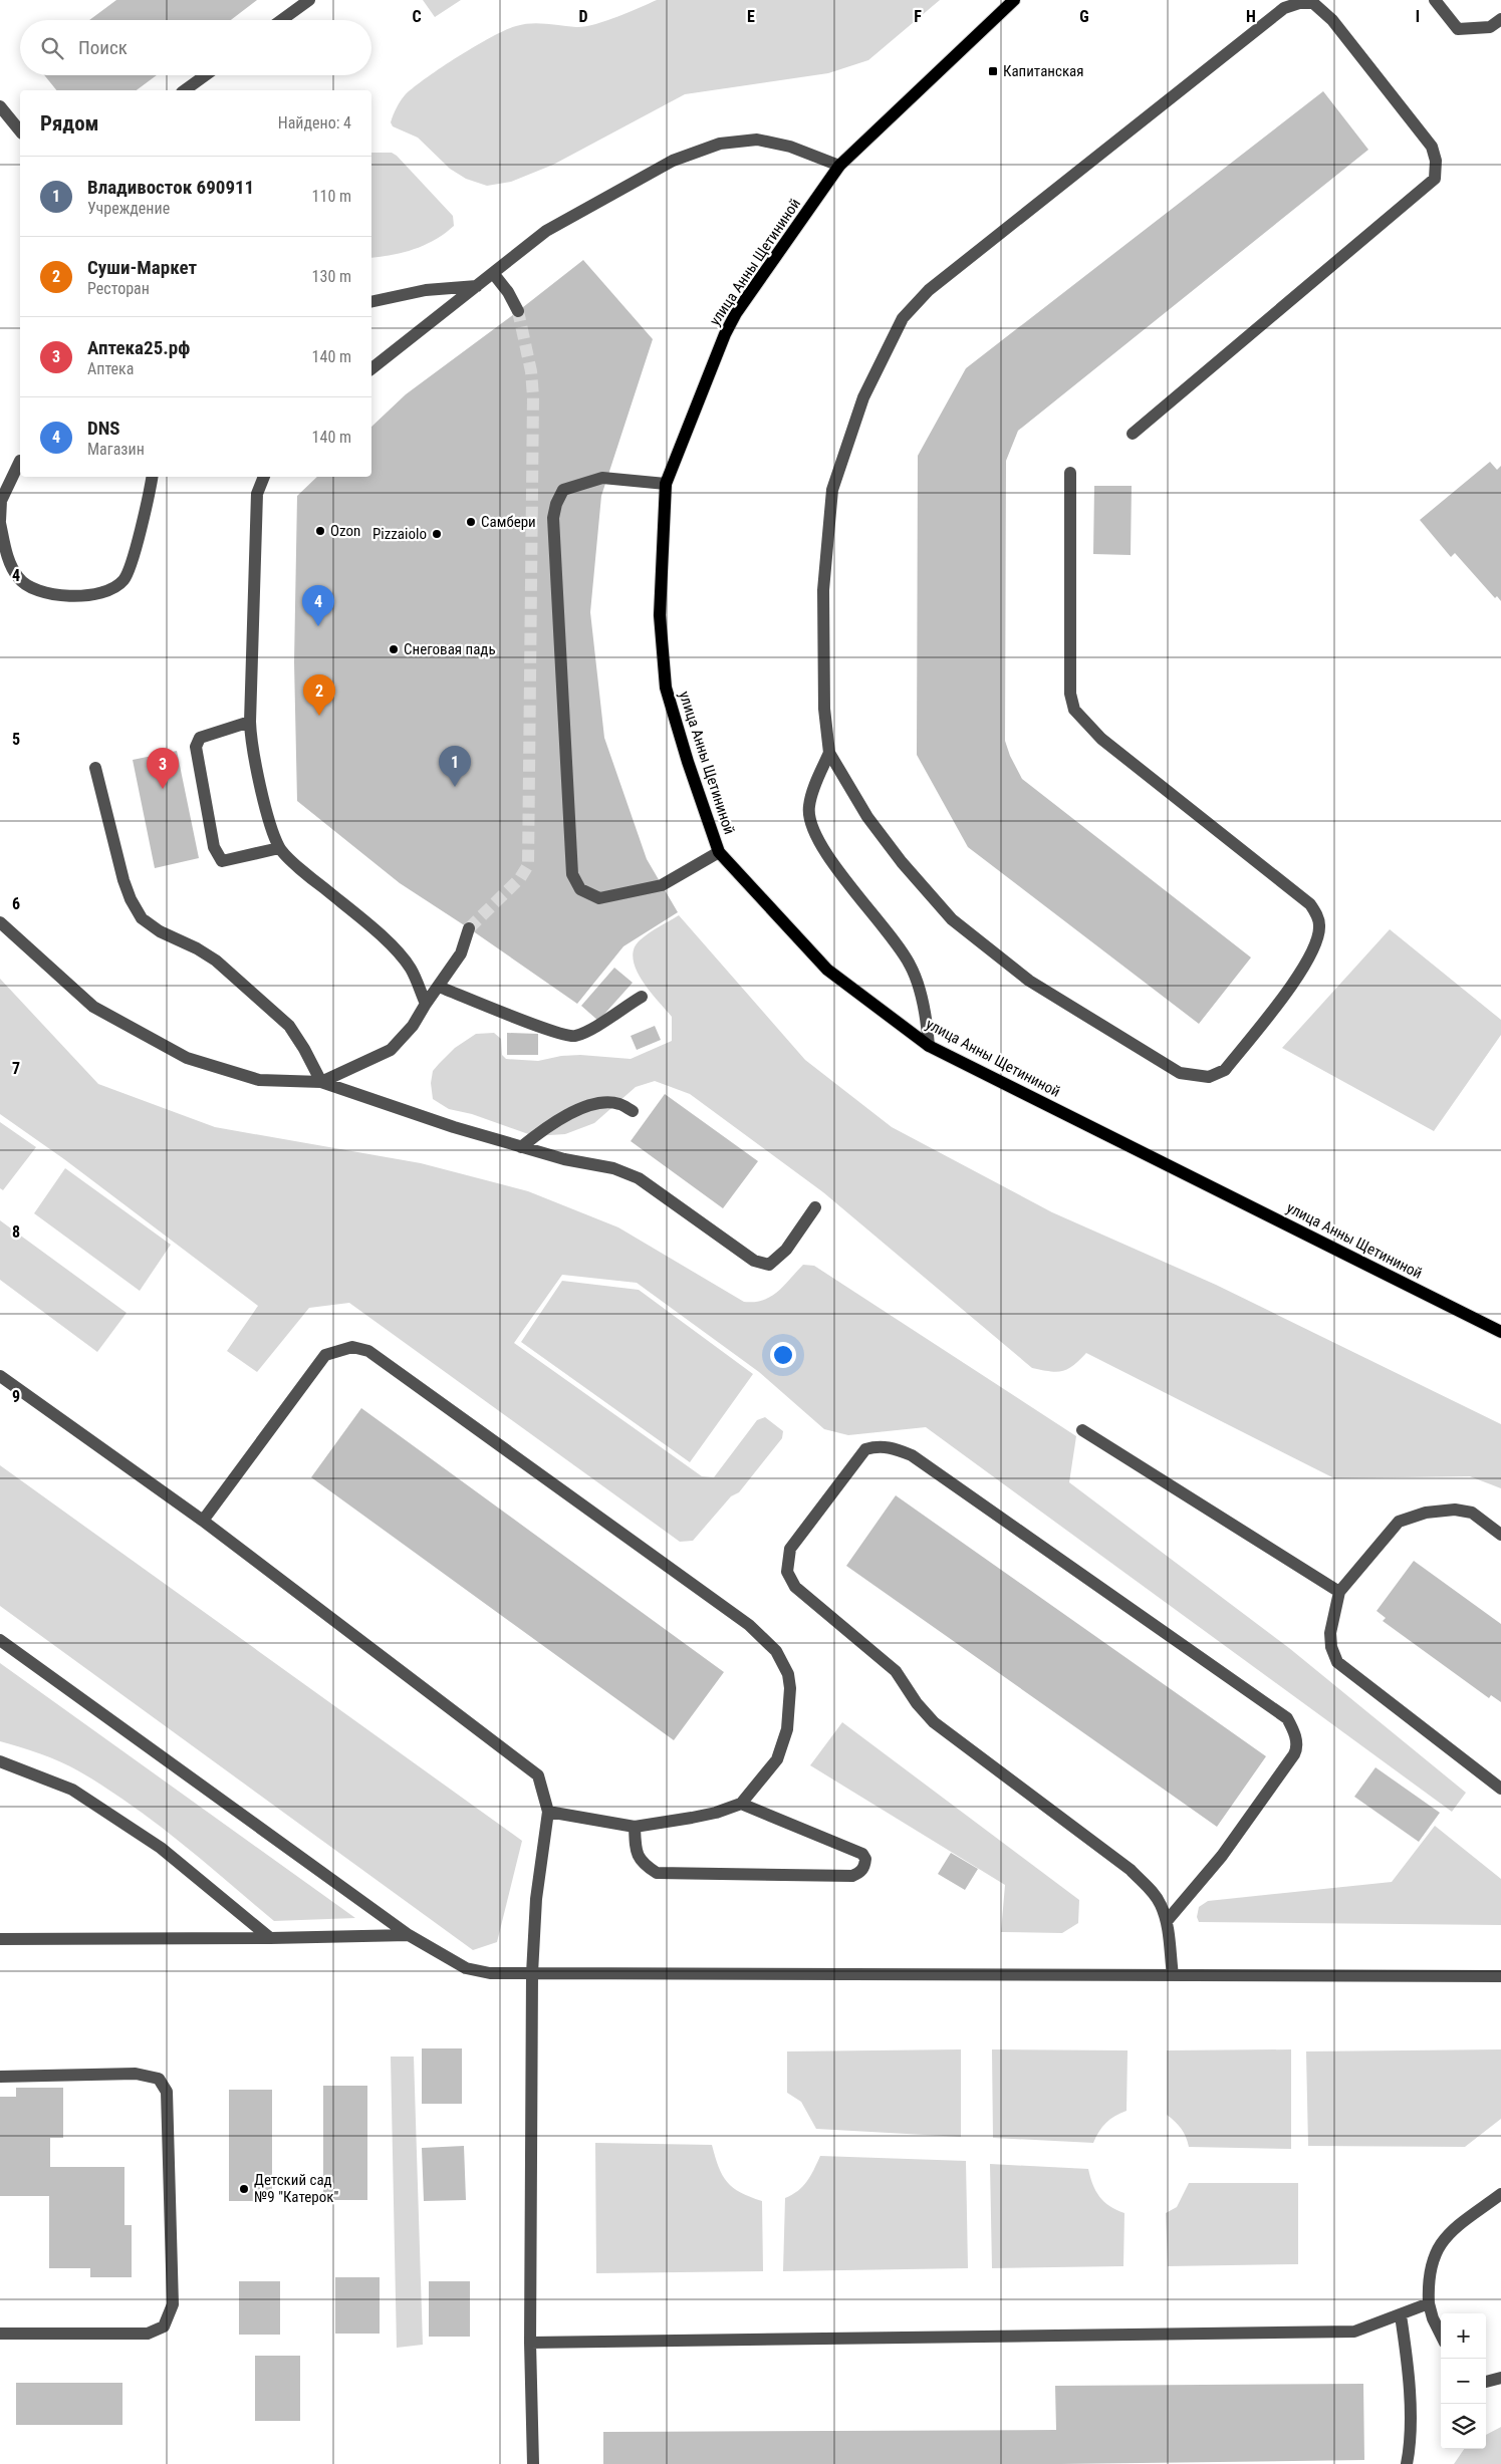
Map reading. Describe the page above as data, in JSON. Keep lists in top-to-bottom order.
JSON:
{
  "streets": {
    "main road": ["улица Анны Щетининой"]
  },
  "places": {
    "transit": ["Капитанская"],
    "other": [
      "Самбери",
      "Ozon",
      "Pizzaiolo",
      "Снеговая падь",
      "Детский сад №9 \"Катерок\""
    ]
  },
  "page": {
    "search": "Поиск",
    "heading": ["Рядом", "Найдено: 4"],
    "list": [
      {
        "mark": "1",
        "name": "Владивосток 690911",
        "note": "Учреждение",
        "value": "110 m"
      },
      {
        "mark": "2",
        "name": "Суши-Маркет",
        "note": "Ресторан",
        "value": "130 m"
      },
      {
        "mark": "3",
        "name": "Аптека25.рф",
        "note": "Аптека",
        "value": "140 m"
      },
      {
        "mark": "4",
        "name": "DNS",
        "note": "Магазин",
        "value": "140 m"
      }
    ],
    "pins": [
      "4",
      "2",
      "1",
      "3"
    ],
    "map_buttons": ["+", "−"]
  },
  "grid": {
    "columns": [
      "C",
      "D",
      "E",
      "F",
      "G",
      "H",
      "I"
    ],
    "rows": [
      "4",
      "5",
      "6",
      "7",
      "8",
      "9"
    ]
  }
}
